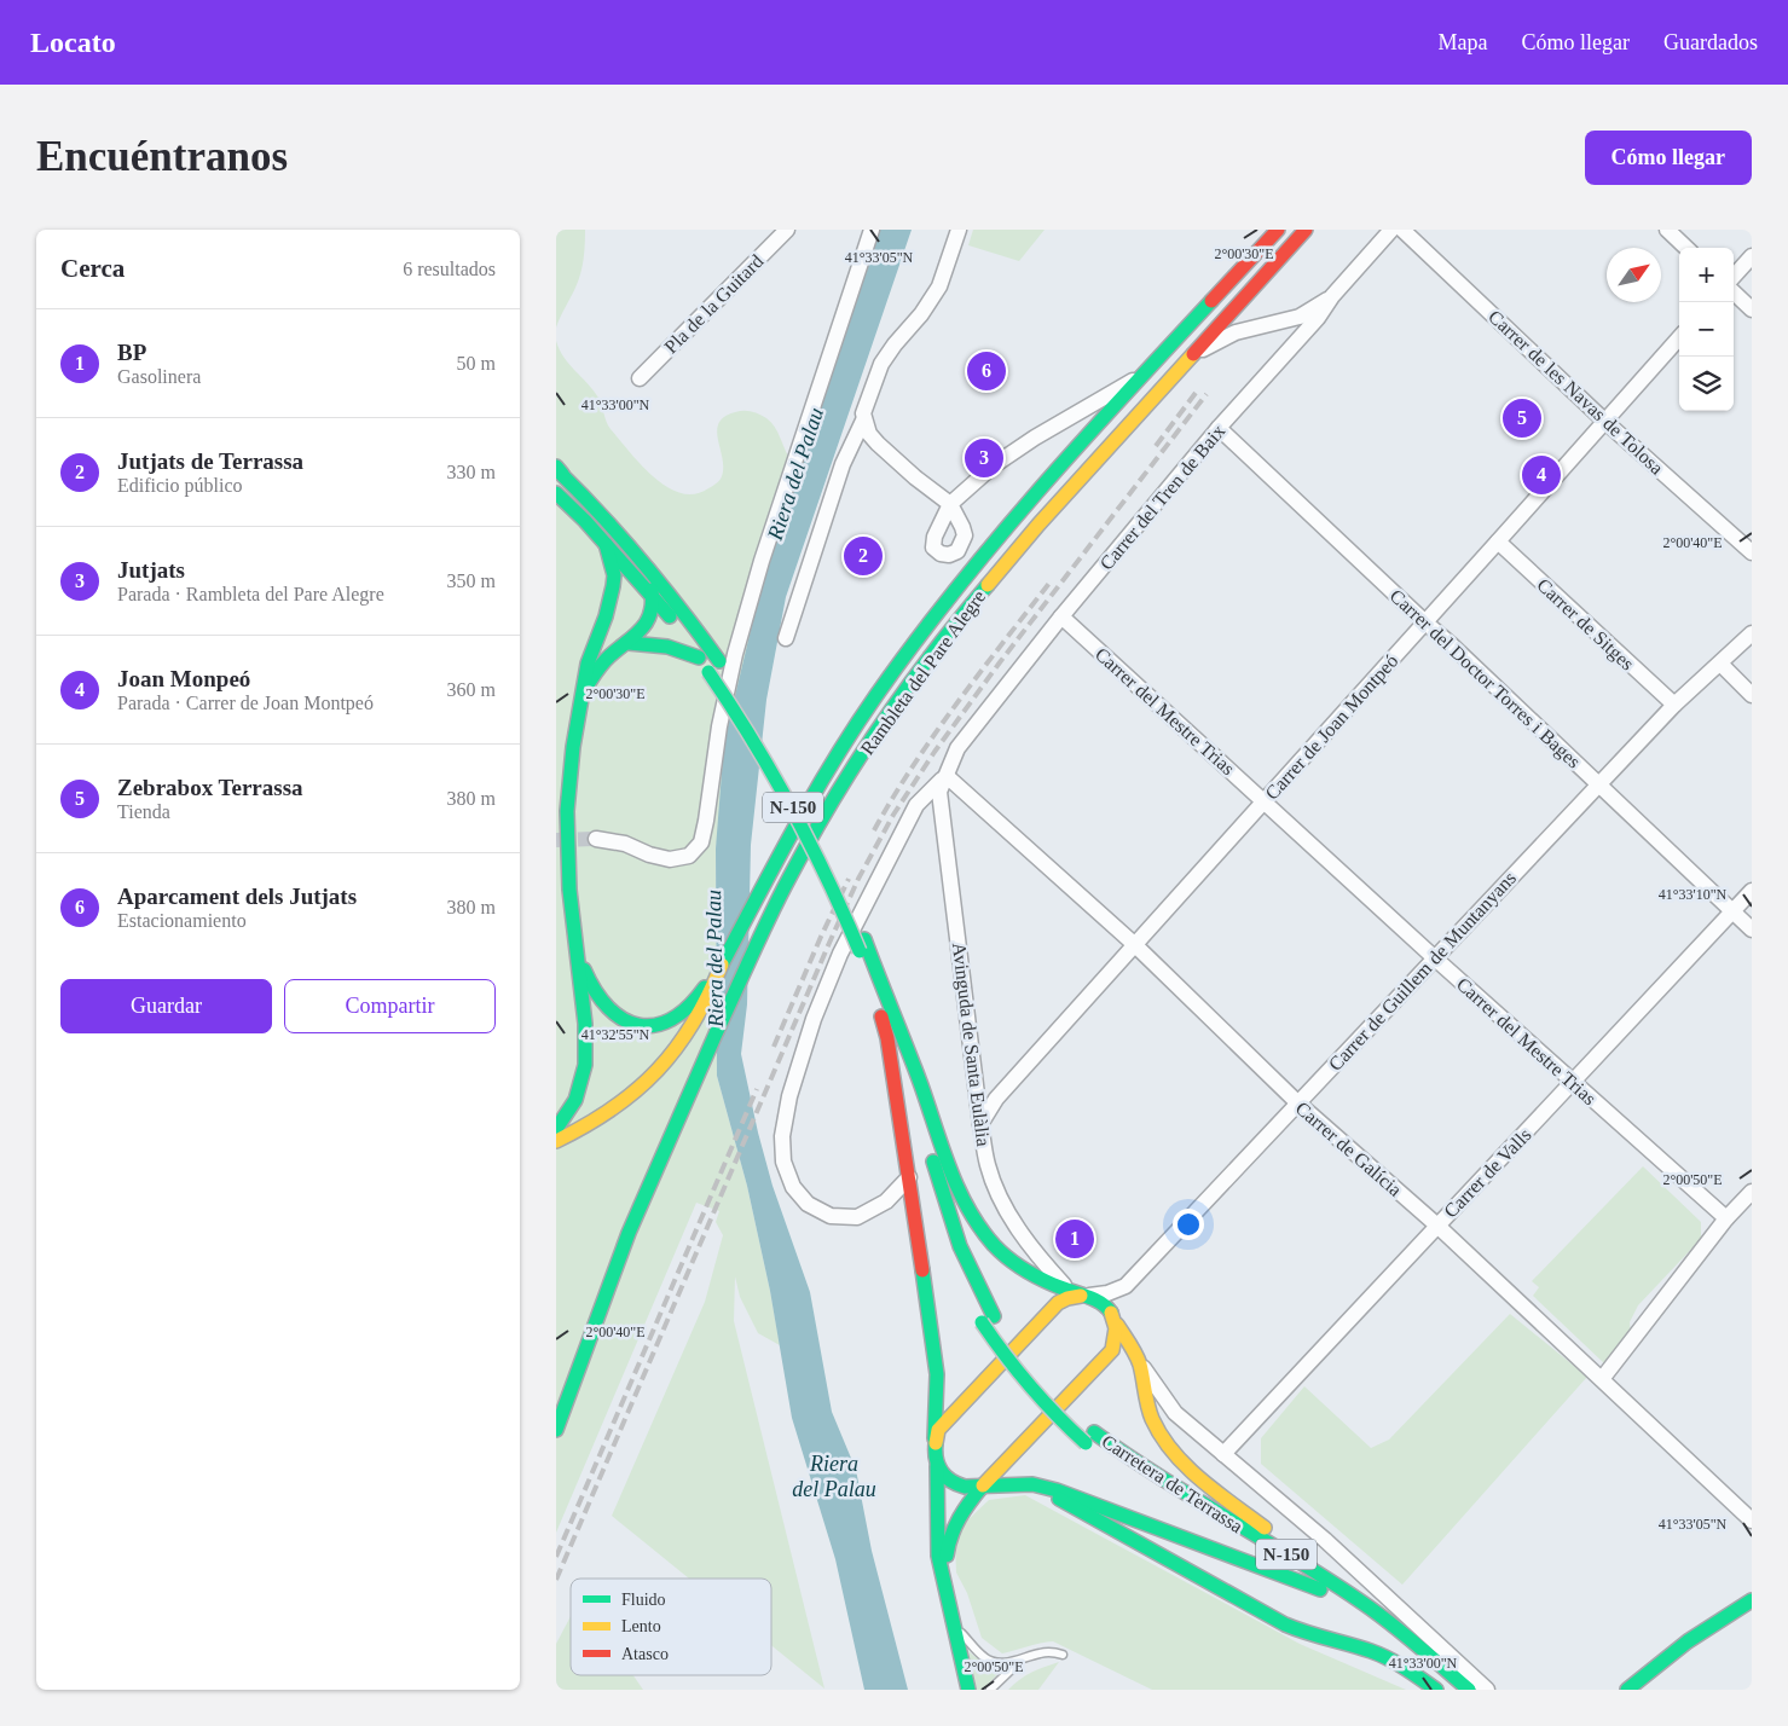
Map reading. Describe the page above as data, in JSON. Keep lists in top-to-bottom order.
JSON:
{
  "streets": {
    "main road": ["Rambleta del Pare Alegre", "N-150", "Carretera de Terrassa"],
    "street": [
      "Pla de la Guitard",
      "Carrer de les Navas de Tolosa",
      "Carrer del Tren de Baix",
      "Carrer de Sitges",
      "Carrer del Doctor Torres i Bages",
      "Carrer del Mestre Trias",
      "Carrer de Joan Montpeó",
      "Carrer de Guillem de Muntanyans",
      "Avinguda de Santa Eulàlia",
      "Carrer de Galícia",
      "Carrer de Valls"
    ]
  },
  "crossings": [
    ["Carrer de les Navas de Tolosa", "Carrer de Joan Montpeó"],
    ["Carrer del Tren de Baix", "Rambleta del Pare Alegre"],
    ["Carrer del Tren de Baix", "Carrer del Doctor Torres i Bages"],
    ["Carrer del Tren de Baix", "Carrer del Mestre Trias"],
    ["Carrer del Tren de Baix", "Avinguda de Santa Eulàlia"],
    ["Carrer del Tren de Baix", "Carrer de Galícia"],
    ["Carrer de Sitges", "Carrer de Joan Montpeó"],
    ["Carrer de Sitges", "Carrer de Guillem de Muntanyans"],
    ["Carrer del Doctor Torres i Bages", "Carrer de Joan Montpeó"],
    ["Carrer del Doctor Torres i Bages", "Carrer de Guillem de Muntanyans"],
    ["Carrer del Doctor Torres i Bages", "Carrer de Valls"],
    ["Carrer del Mestre Trias", "Carrer de Joan Montpeó"],
    ["Carrer del Mestre Trias", "Carrer de Guillem de Muntanyans"],
    ["Carrer del Mestre Trias", "Carrer de Valls"],
    ["Carrer de Joan Montpeó", "Avinguda de Santa Eulàlia"],
    ["Carrer de Joan Montpeó", "Carrer de Galícia"],
    ["N-150", "Carretera de Terrassa"],
    ["Carrer de Guillem de Muntanyans", "Avinguda de Santa Eulàlia"],
    ["Carrer de Guillem de Muntanyans", "Carrer de Galícia"],
    ["Avinguda de Santa Eulàlia", "Carrer de Galícia"],
    ["Carrer de Galícia", "Carrer de Valls"]
  ],
  "water": ["Riera del Palau"],
  "legend": ["Fluido", "Lento", "Atasco"],
  "north": "top right",
  "page": {
    "header": "Locato",
    "nav": ["Mapa", "Cómo llegar", "Guardados"],
    "buttons": [
      "Cómo llegar",
      ["Guardar", "Compartir"]
    ],
    "title": "Encuéntranos",
    "heading": ["Cerca", "6 resultados"],
    "map_buttons": ["+", "−"],
    "list": [
      {
        "mark": "1",
        "name": "BP",
        "note": "Gasolinera",
        "value": "50 m"
      },
      {
        "mark": "2",
        "name": "Jutjats de Terrassa",
        "note": "Edificio público",
        "value": "330 m"
      },
      {
        "mark": "3",
        "name": "Jutjats",
        "note": "Parada · Rambleta del Pare Alegre",
        "value": "350 m"
      },
      {
        "mark": "4",
        "name": "Joan Monpeó",
        "note": "Parada · Carrer de Joan Montpeó",
        "value": "360 m"
      },
      {
        "mark": "5",
        "name": "Zebrabox Terrassa",
        "note": "Tienda",
        "value": "380 m"
      },
      {
        "mark": "6",
        "name": "Aparcament dels Jutjats",
        "note": "Estacionamiento",
        "value": "380 m"
      }
    ],
    "pins": [
      "6",
      "5",
      "3",
      "4",
      "2",
      "1"
    ]
  },
  "coordinates": [
    "2°00'30\"E",
    "41°33'05\"N",
    "41°33'00\"N",
    "2°00'40\"E",
    "41°33'10\"N",
    "41°32'55\"N",
    "2°00'50\"E"
  ]
}
